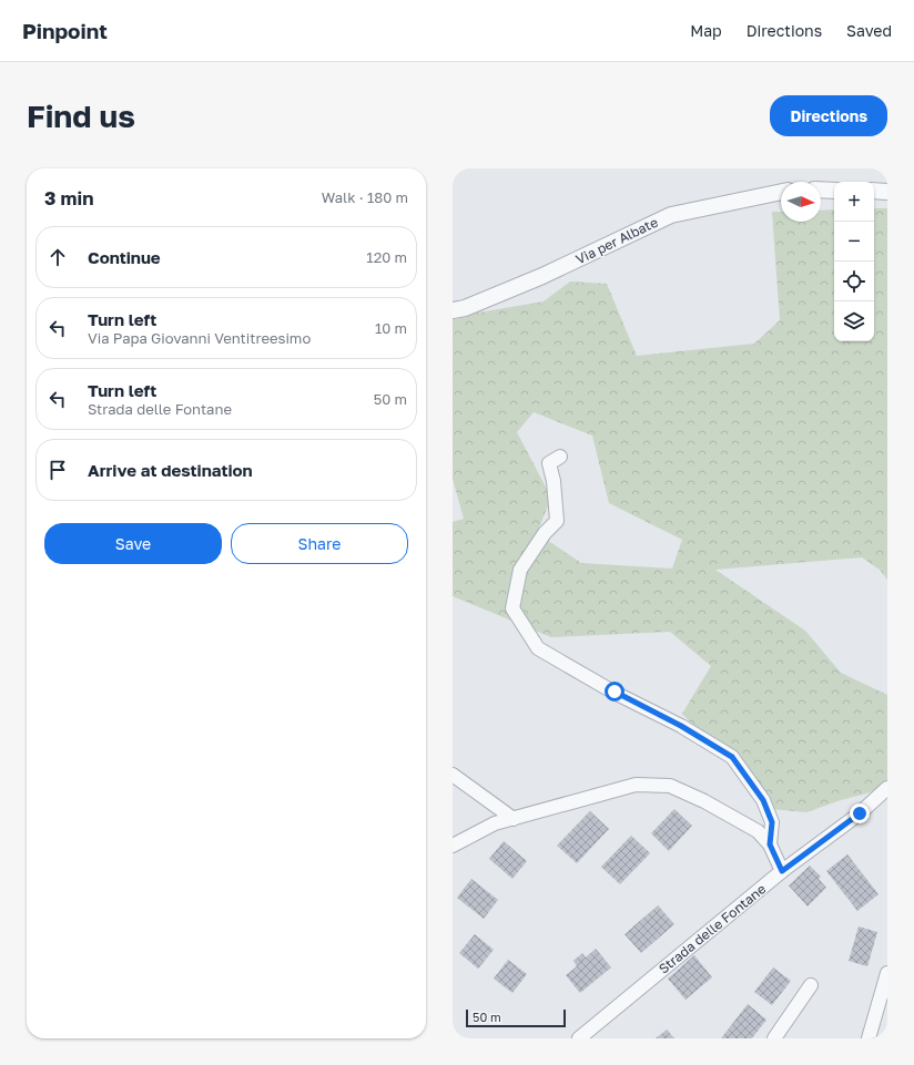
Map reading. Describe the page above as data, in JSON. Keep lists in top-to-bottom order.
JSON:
{
  "streets": {
    "street": ["Via per Albate", "Strada delle Fontane"]
  },
  "scale_bar": "50 m",
  "north": "right",
  "page": {
    "header": "Pinpoint",
    "nav": ["Map", "Directions", "Saved"],
    "buttons": [
      "Directions",
      ["Save", "Share"]
    ],
    "title": "Find us",
    "heading": ["3 min", "Walk · 180 m"],
    "map_buttons": ["+", "−"],
    "list": [
      ["Continue", "120 m"],
      ["Turn left", "Via Papa Giovanni Ventitreesimo", "10 m"],
      ["Turn left", "Strada delle Fontane", "50 m"],
      "Arrive at destination"
    ],
    "scale": "50 m"
  }
}
